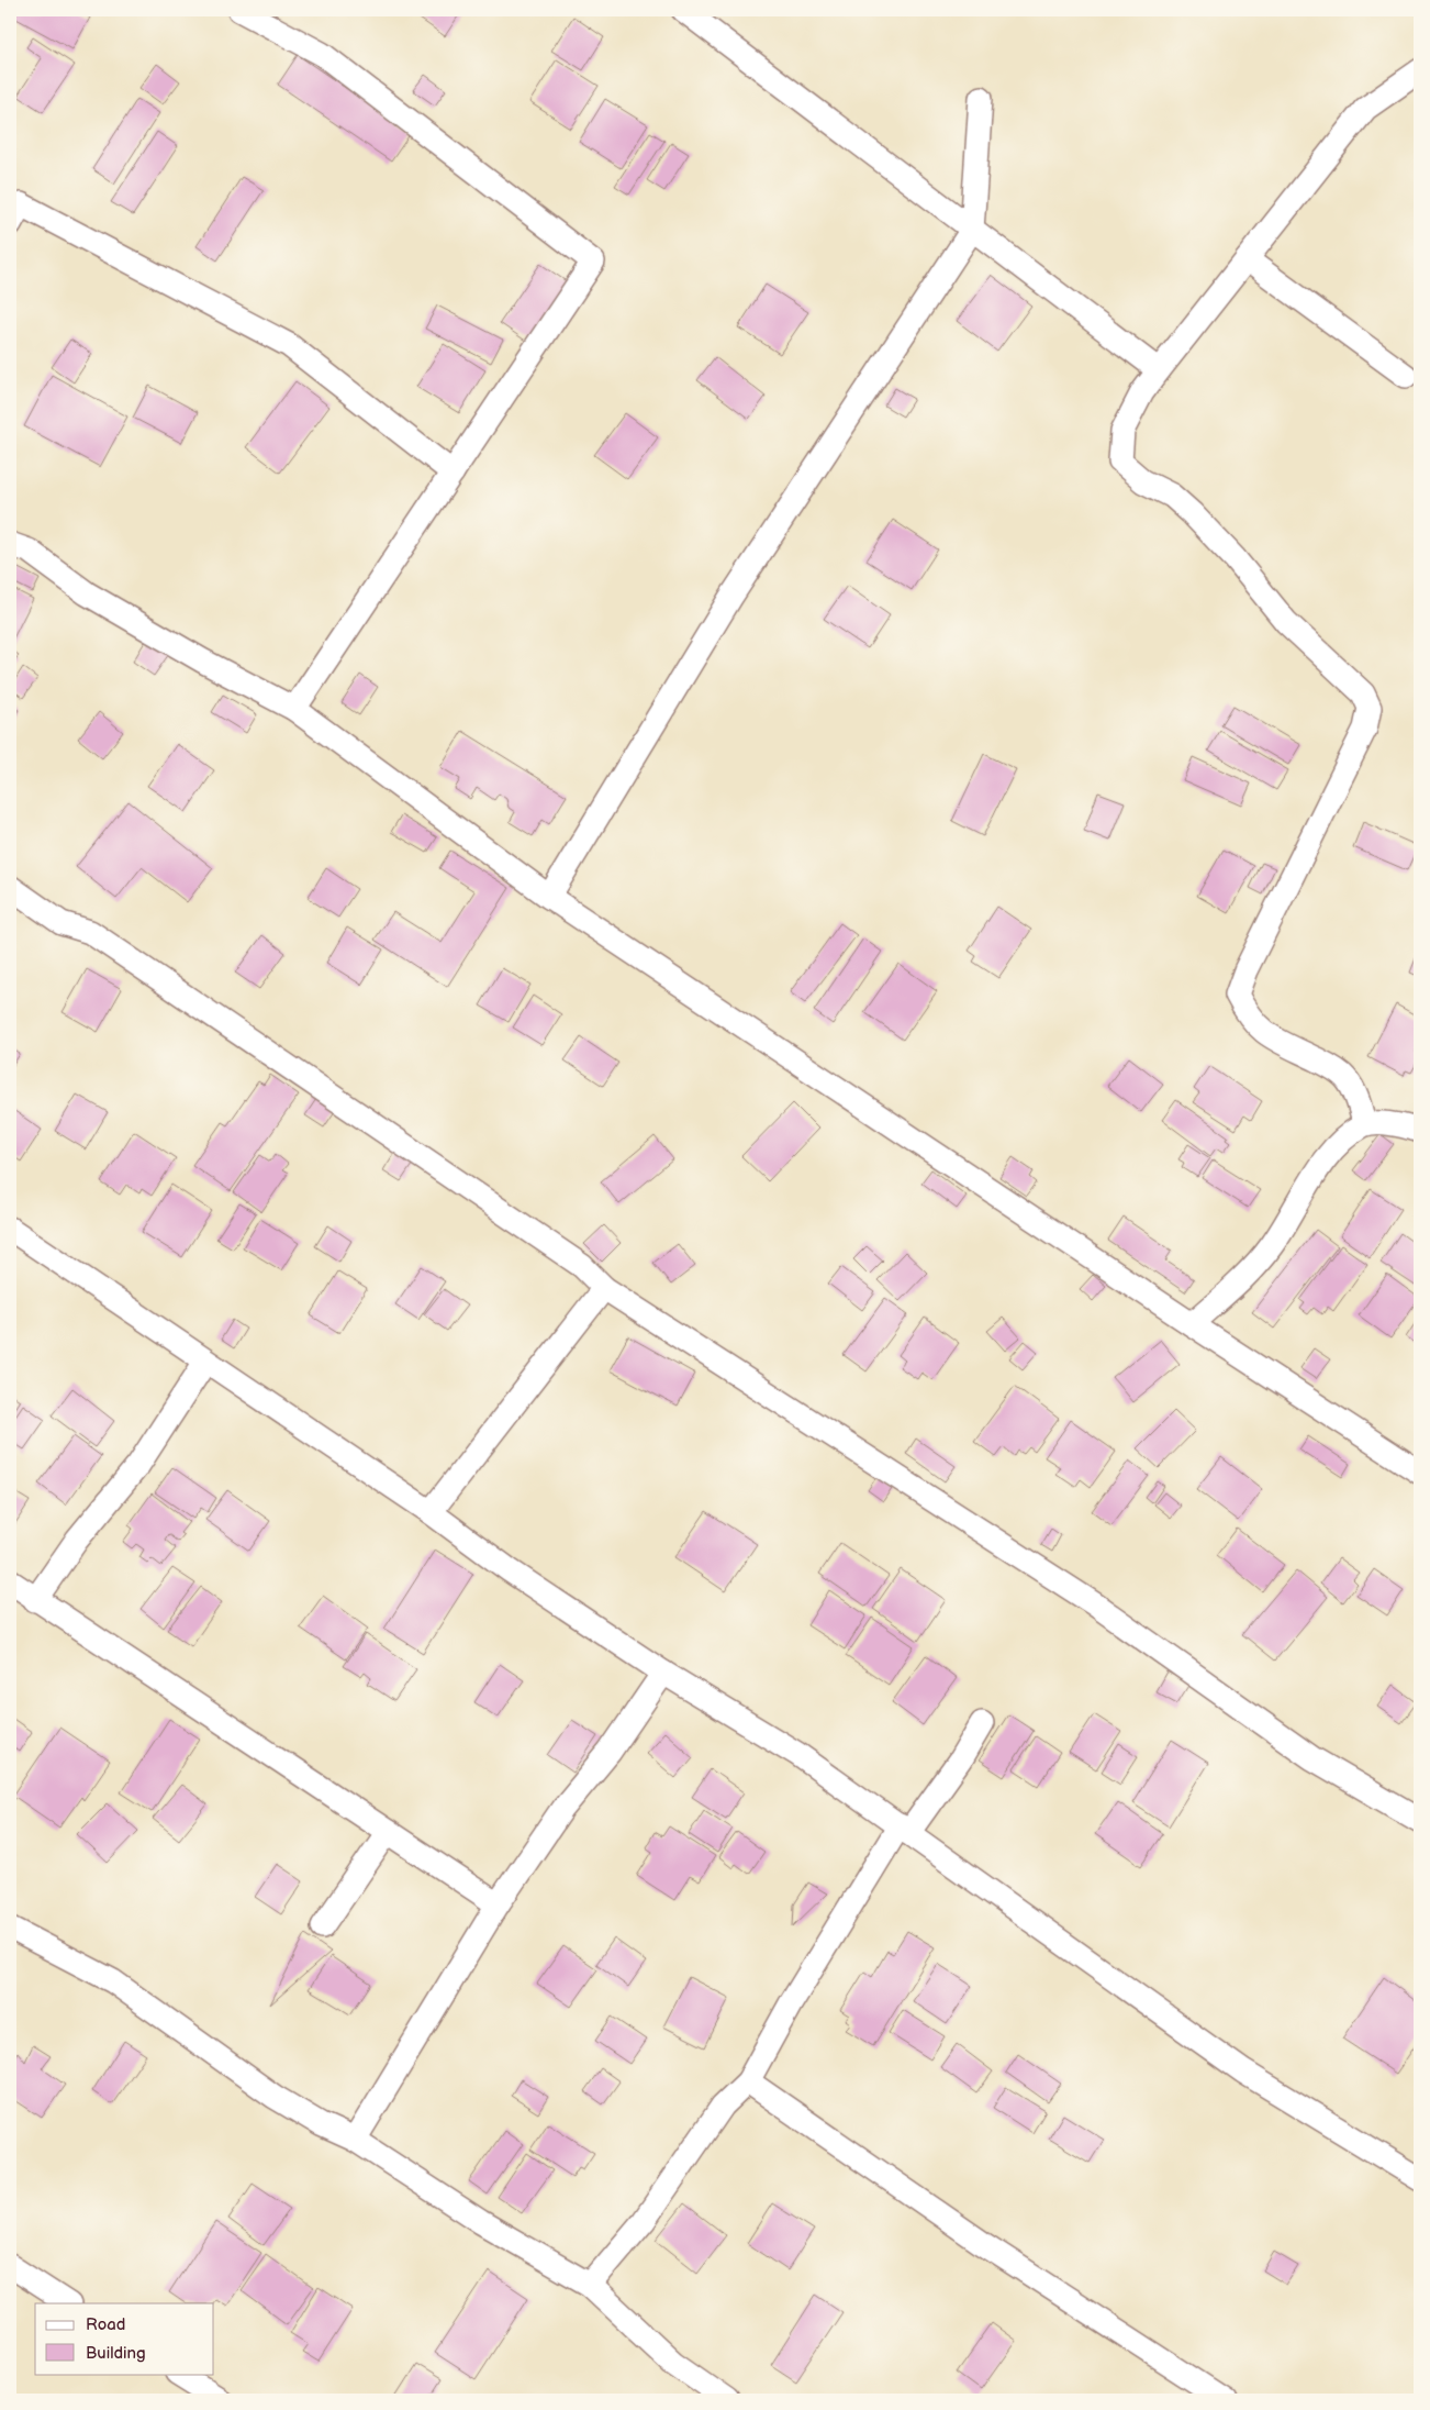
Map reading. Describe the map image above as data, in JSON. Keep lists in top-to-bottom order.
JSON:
{
  "legend": ["Road", "Building"]
}
